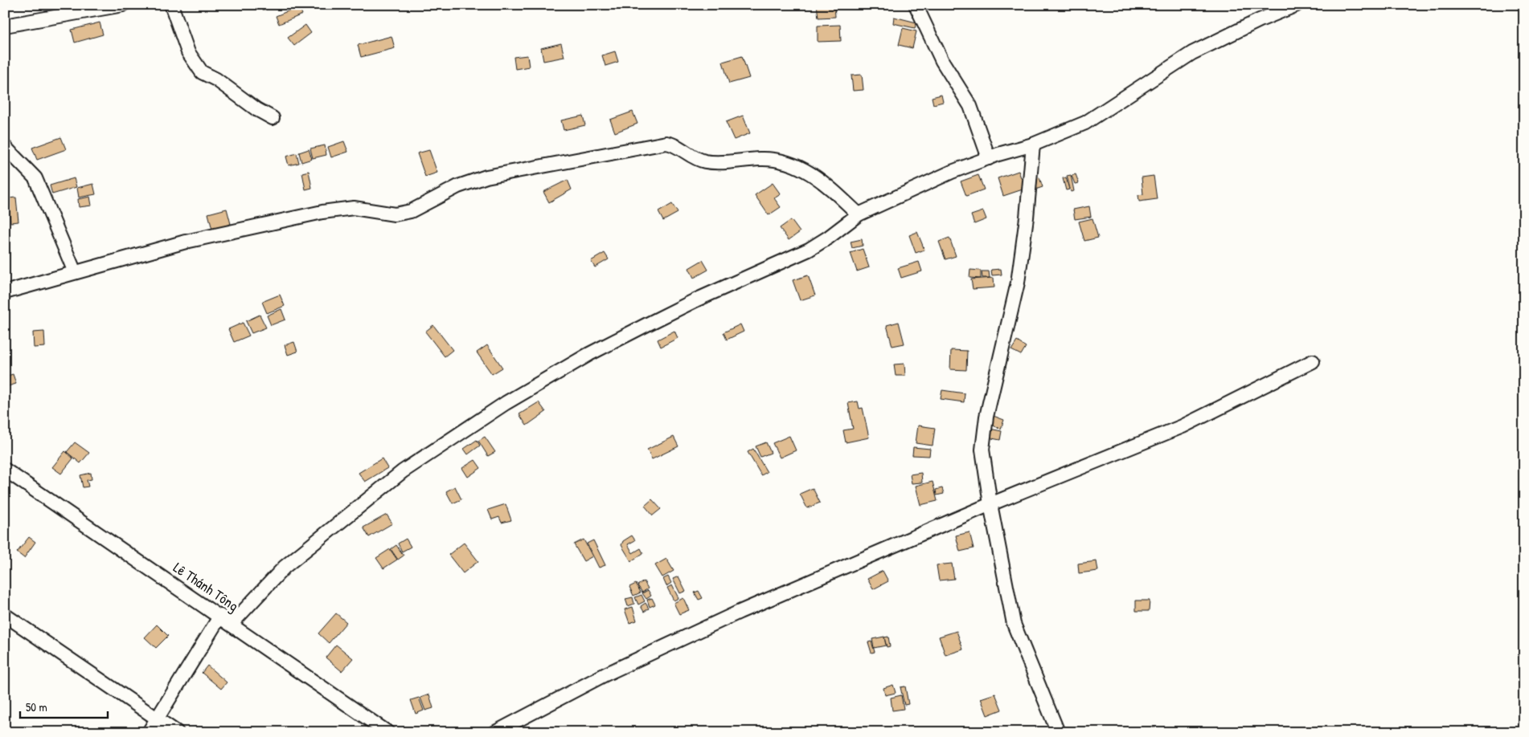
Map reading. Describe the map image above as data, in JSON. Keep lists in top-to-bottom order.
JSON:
{
  "streets": {
    "street": ["Lê Thánh Tông"]
  },
  "scale_bar": "50 m"
}
